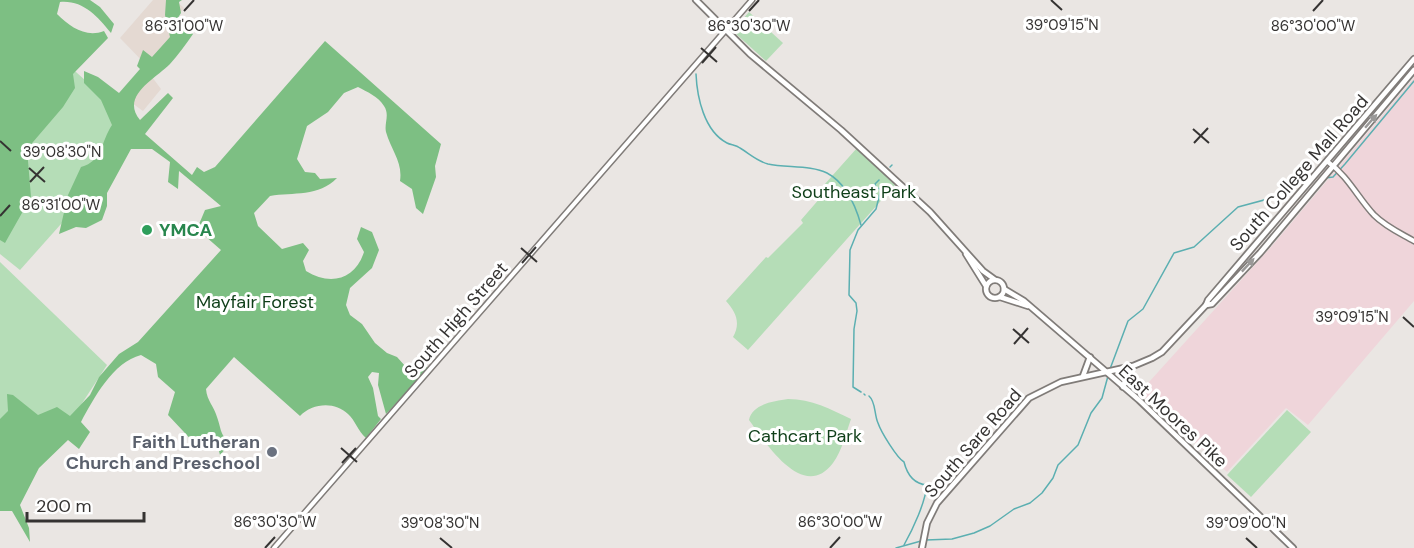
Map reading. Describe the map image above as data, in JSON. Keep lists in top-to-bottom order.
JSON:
{
  "streets": {
    "main road": ["South College Mall Road", "East Moores Pike", "South Sare Road"],
    "street": ["South High Street"]
  },
  "crossings": [
    ["South College Mall Road", "East Moores Pike"],
    ["South College Mall Road", "South Sare Road"],
    ["East Moores Pike", "South Sare Road"]
  ],
  "parks": ["Southeast Park", "Mayfair Forest", "Cathcart Park"],
  "places": ["YMCA", "Faith Lutheran Church and Preschool"],
  "scale_bar": "200 m",
  "coordinates": [
    "39°09'15\"N",
    "86°31'00\"W",
    "86°30'30\"W",
    "86°30'00\"W",
    "39°08'30\"N",
    "39°09'00\"N"
  ]
}
